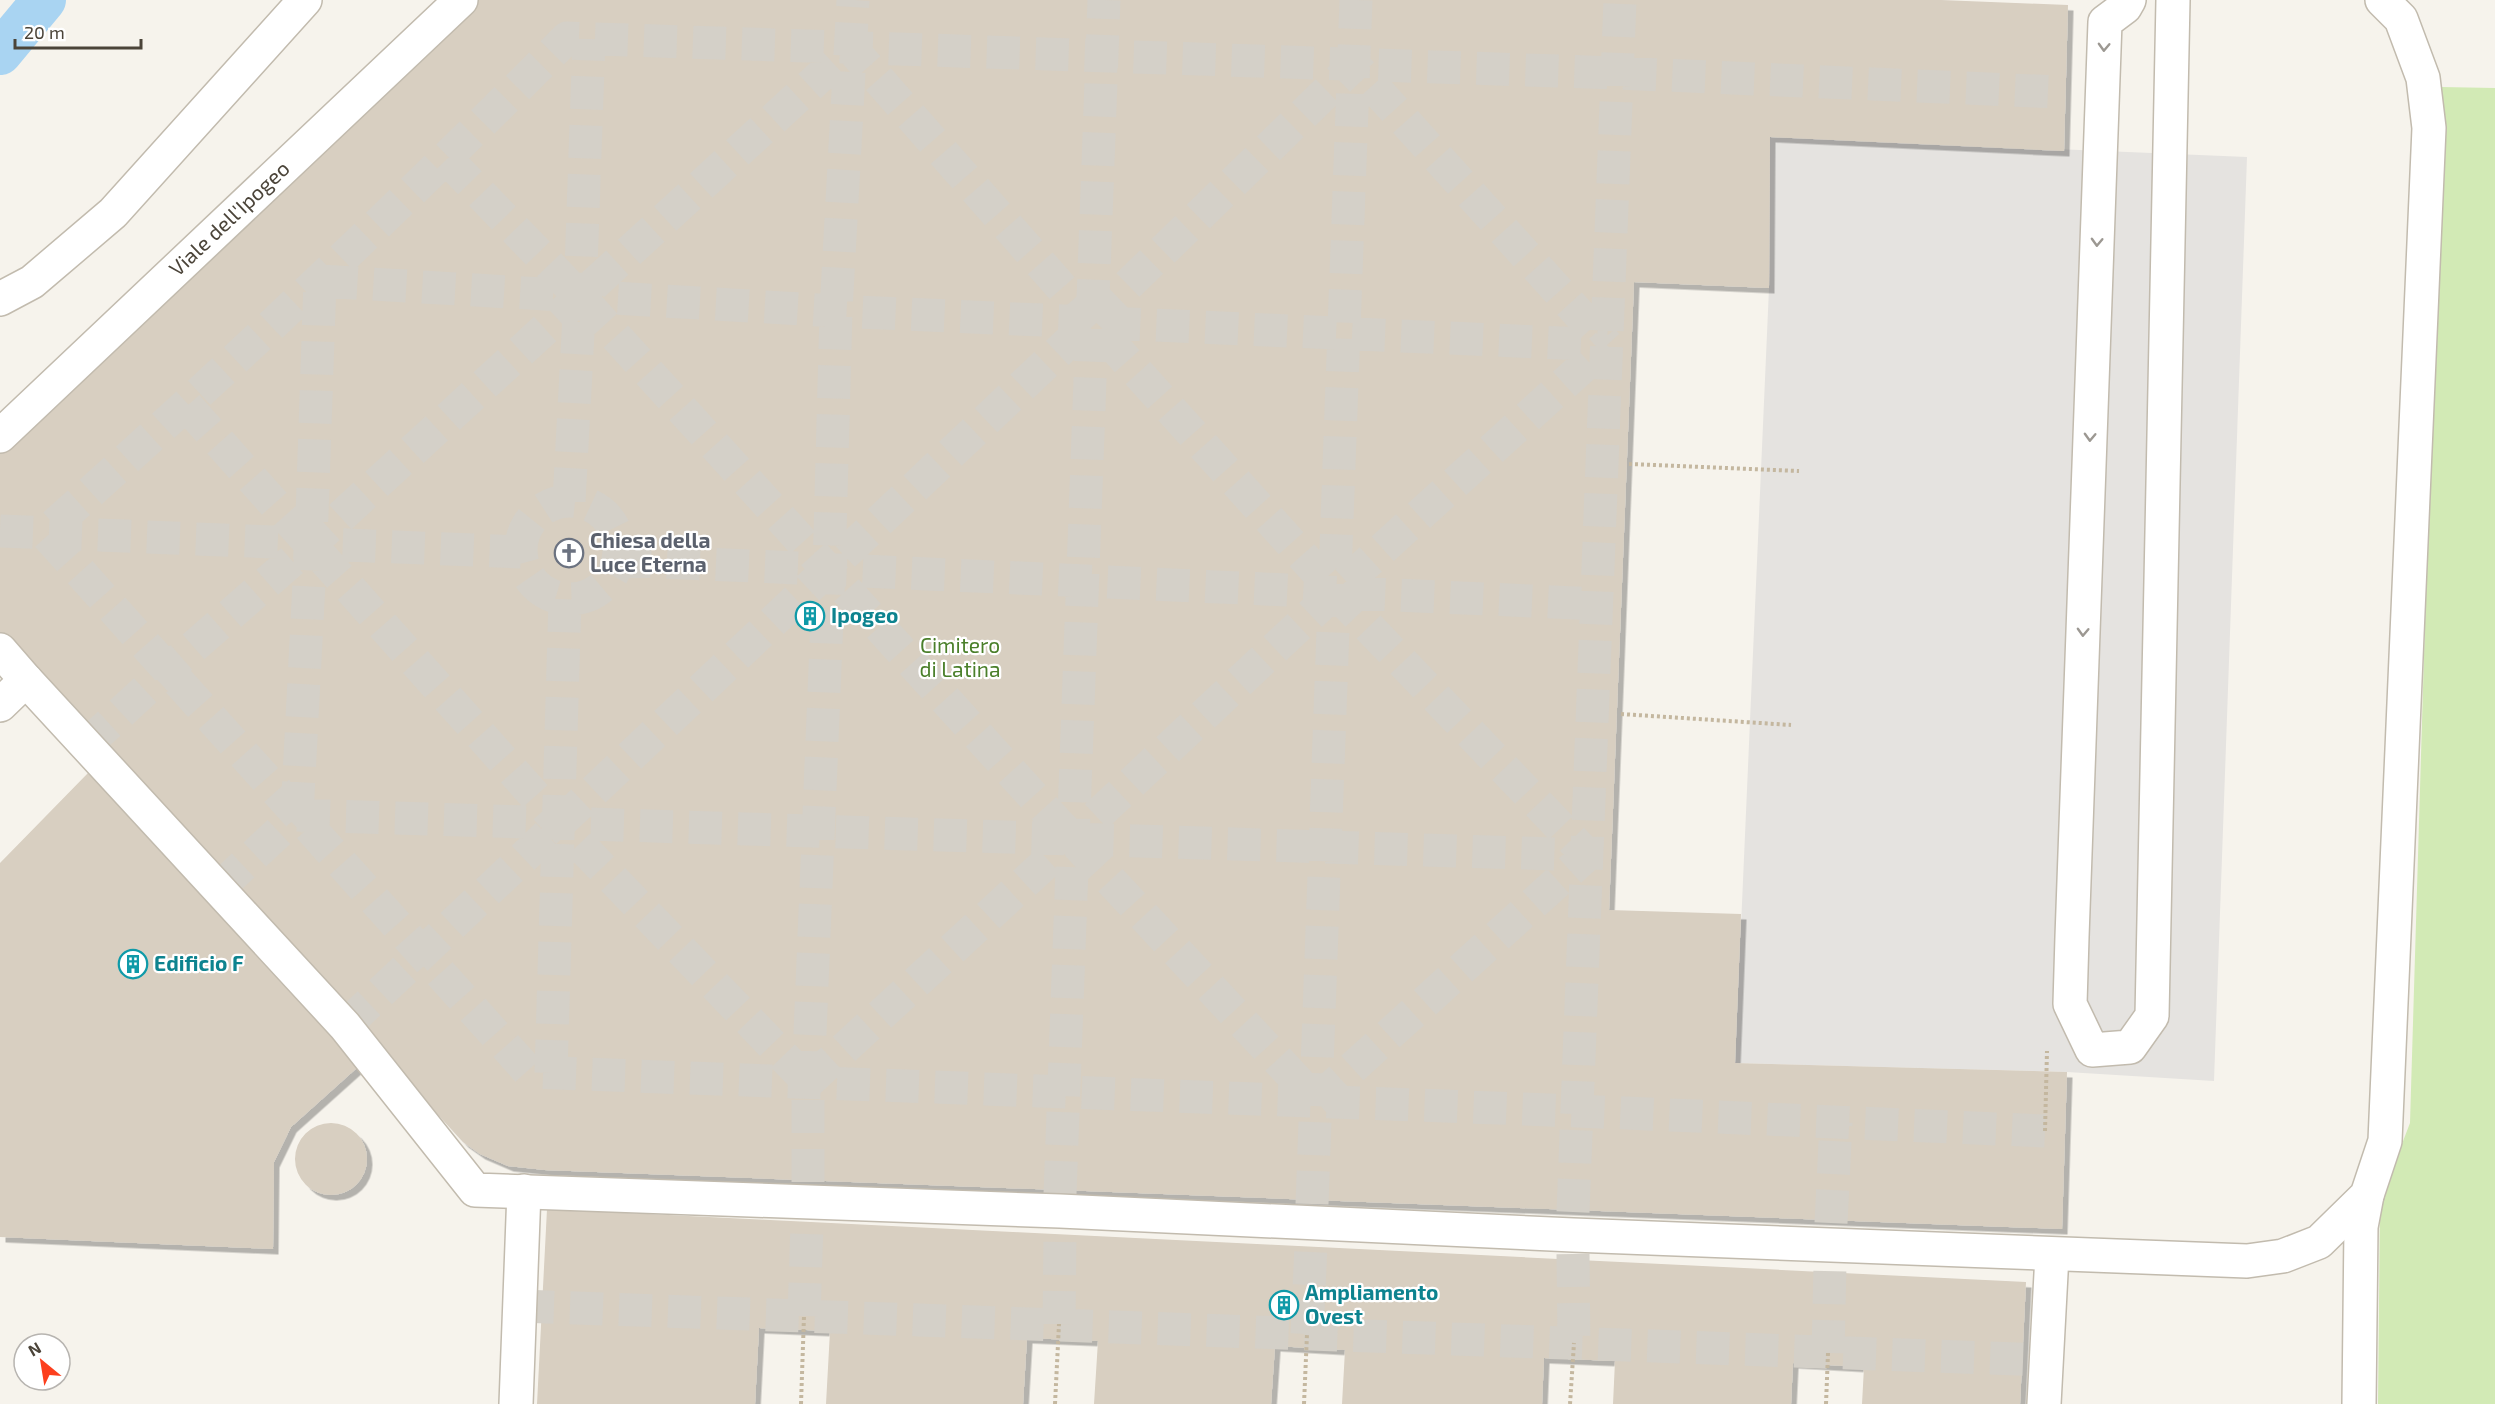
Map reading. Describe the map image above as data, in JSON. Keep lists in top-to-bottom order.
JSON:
{
  "streets": {
    "lane": ["Viale dell'Ipogeo"]
  },
  "parks": ["Cimitero di Latina"],
  "places": {
    "church": ["Chiesa della Luce Eterna"],
    "building": ["Ipogeo", "Edificio F", "Ampliamento Ovest"]
  },
  "scale_bar": "20 m",
  "north": "top left"
}
